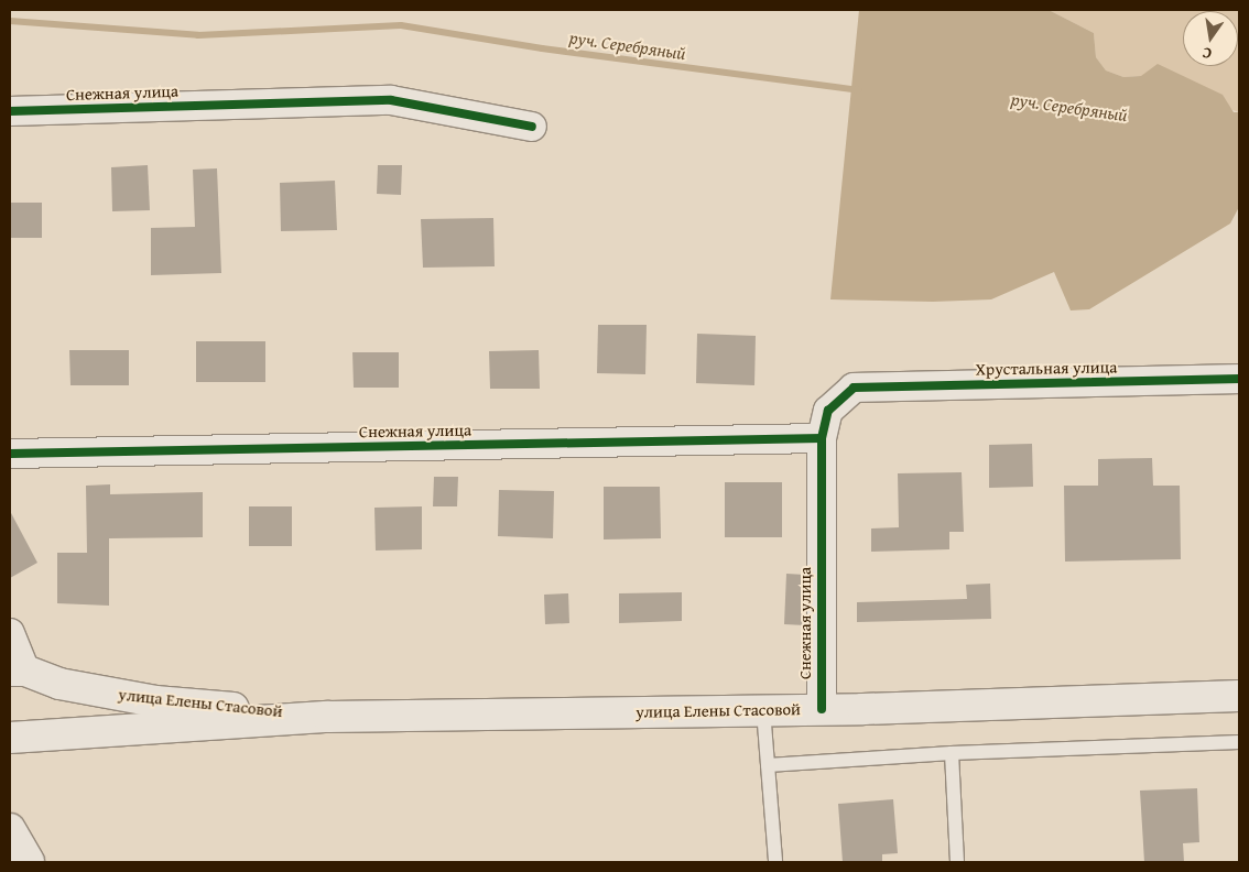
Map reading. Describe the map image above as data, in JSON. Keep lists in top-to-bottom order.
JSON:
{
  "streets": {
    "main road": ["улица Елены Стасовой"],
    "street": ["Снежная улица", "Хрустальная улица"]
  },
  "crossings": [
    ["Снежная улица", "Хрустальная улица"],
    ["Снежная улица", "улица Елены Стасовой"]
  ],
  "water": ["руч. Серебряный"],
  "north": "bottom"
}
